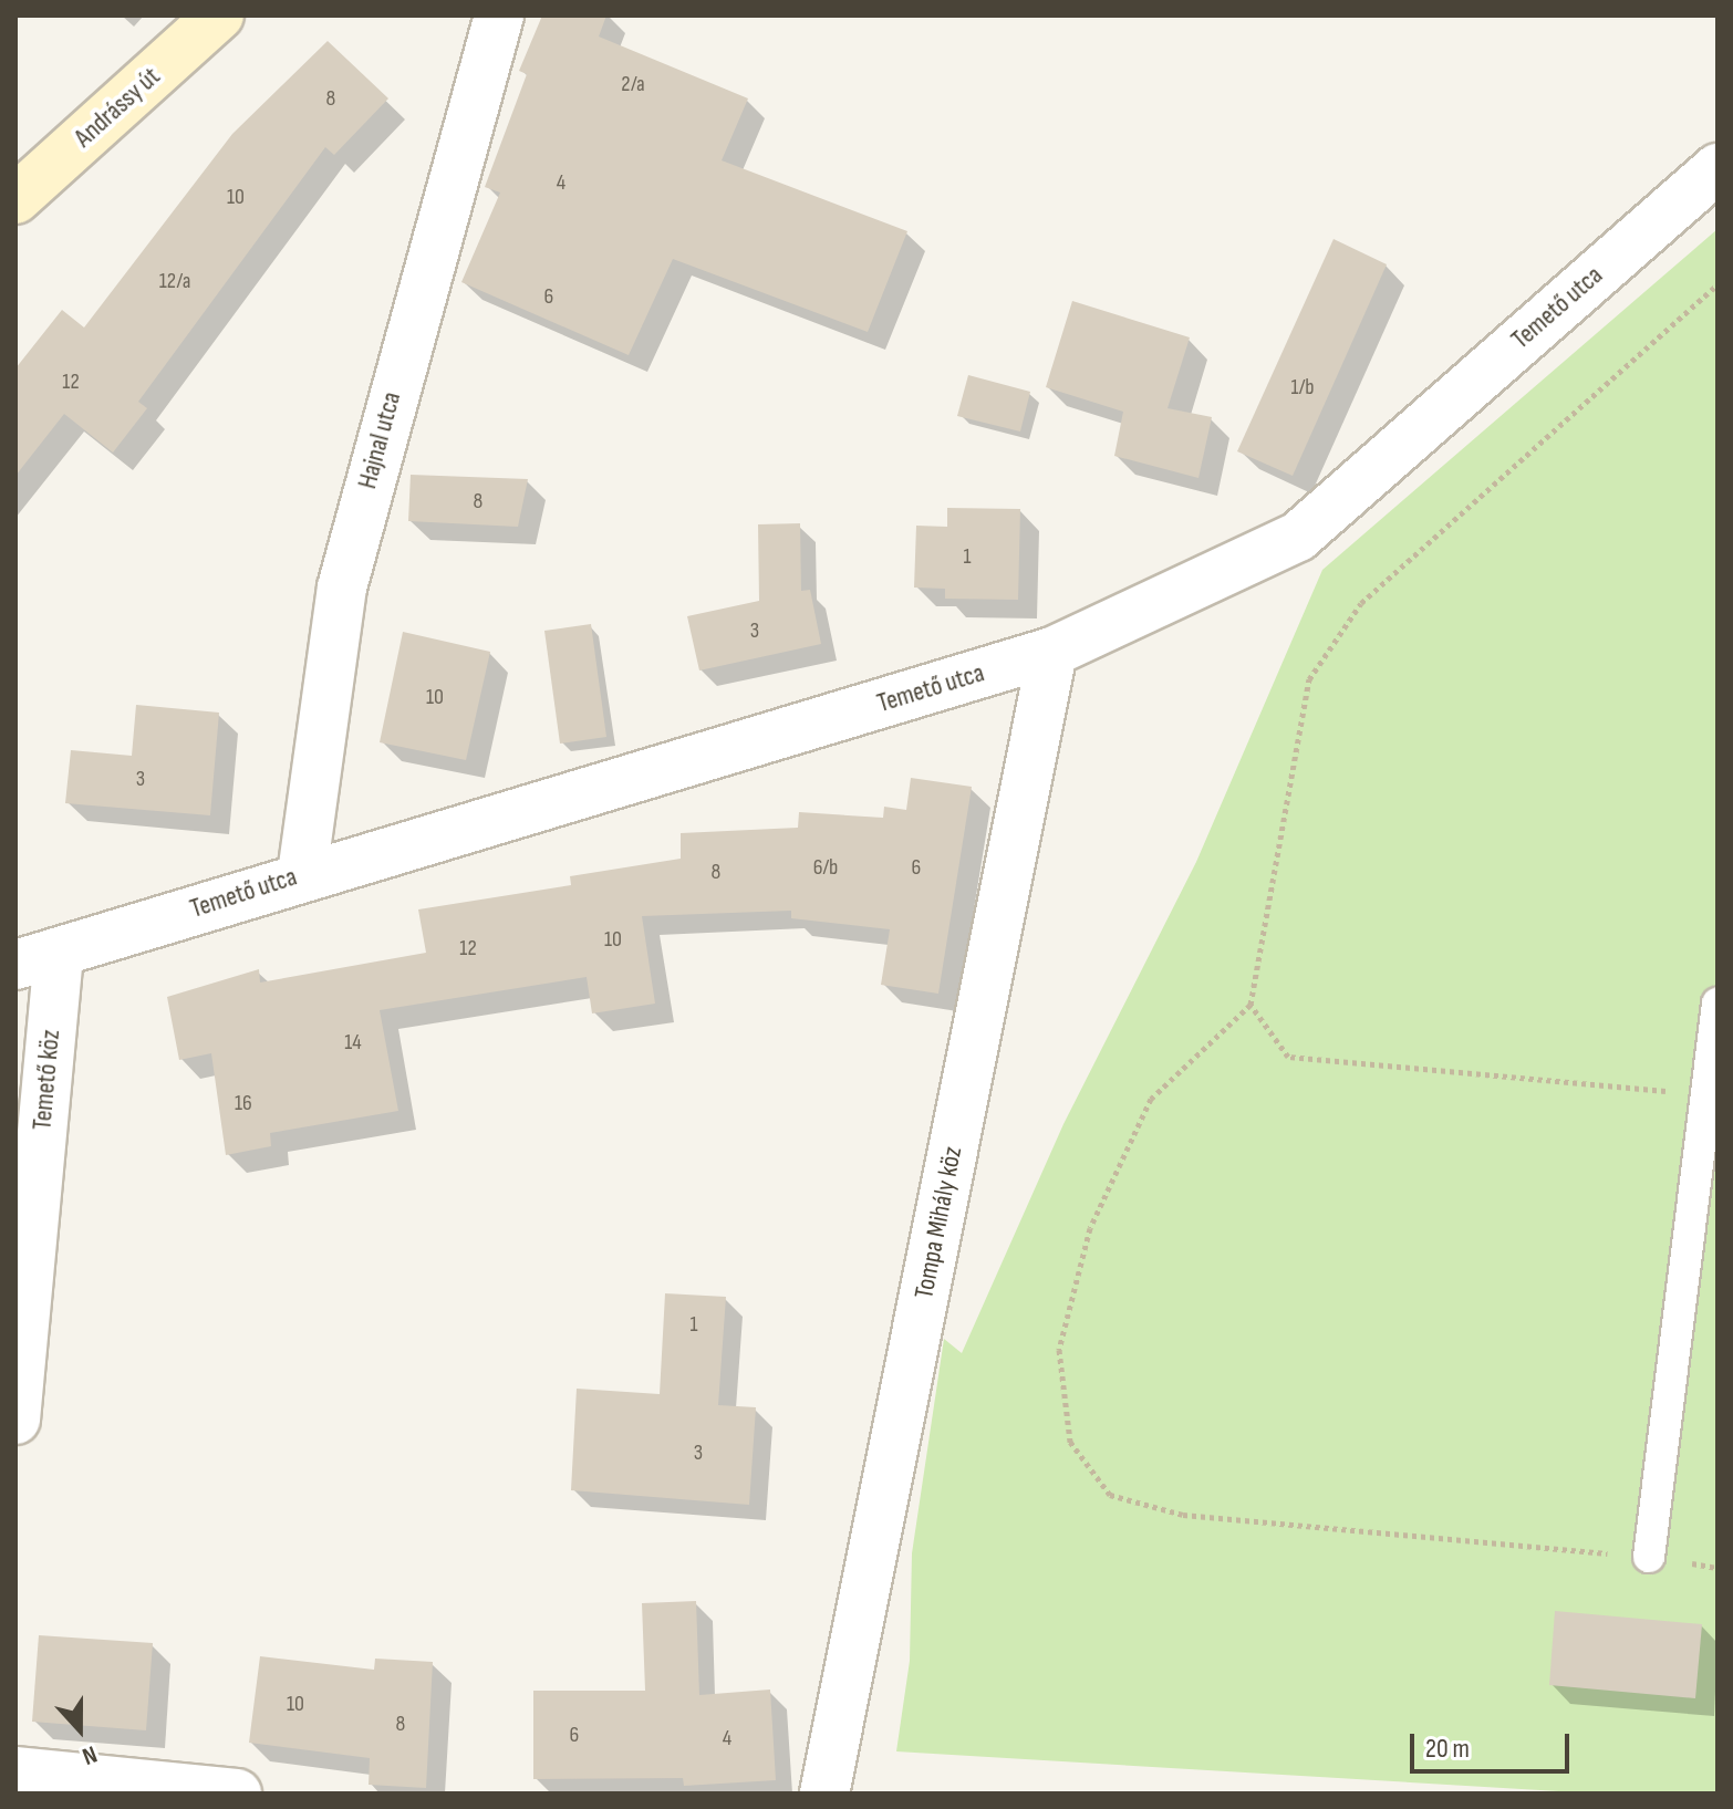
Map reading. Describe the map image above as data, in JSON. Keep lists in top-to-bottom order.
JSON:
{
  "streets": {
    "main road": ["Andrássy út"],
    "street": [
      "Temető utca",
      "Hajnal utca",
      "Temető köz",
      "Tompa Mihály köz"
    ]
  },
  "crossings": [
    ["Temető utca", "Hajnal utca"],
    ["Temető utca", "Temető köz"],
    ["Temető utca", "Tompa Mihály köz"]
  ],
  "house_numbers": [
    "2/a",
    "8",
    "4",
    "10",
    "12/a",
    "6",
    "12",
    "1/b",
    "8",
    "1",
    "3",
    "10",
    "3",
    "6/b",
    "6",
    "8",
    "10",
    "12",
    "14",
    "16",
    "1",
    "3",
    "10",
    "8",
    "6",
    "4"
  ],
  "scale_bar": "20 m",
  "north": "bottom"
}
